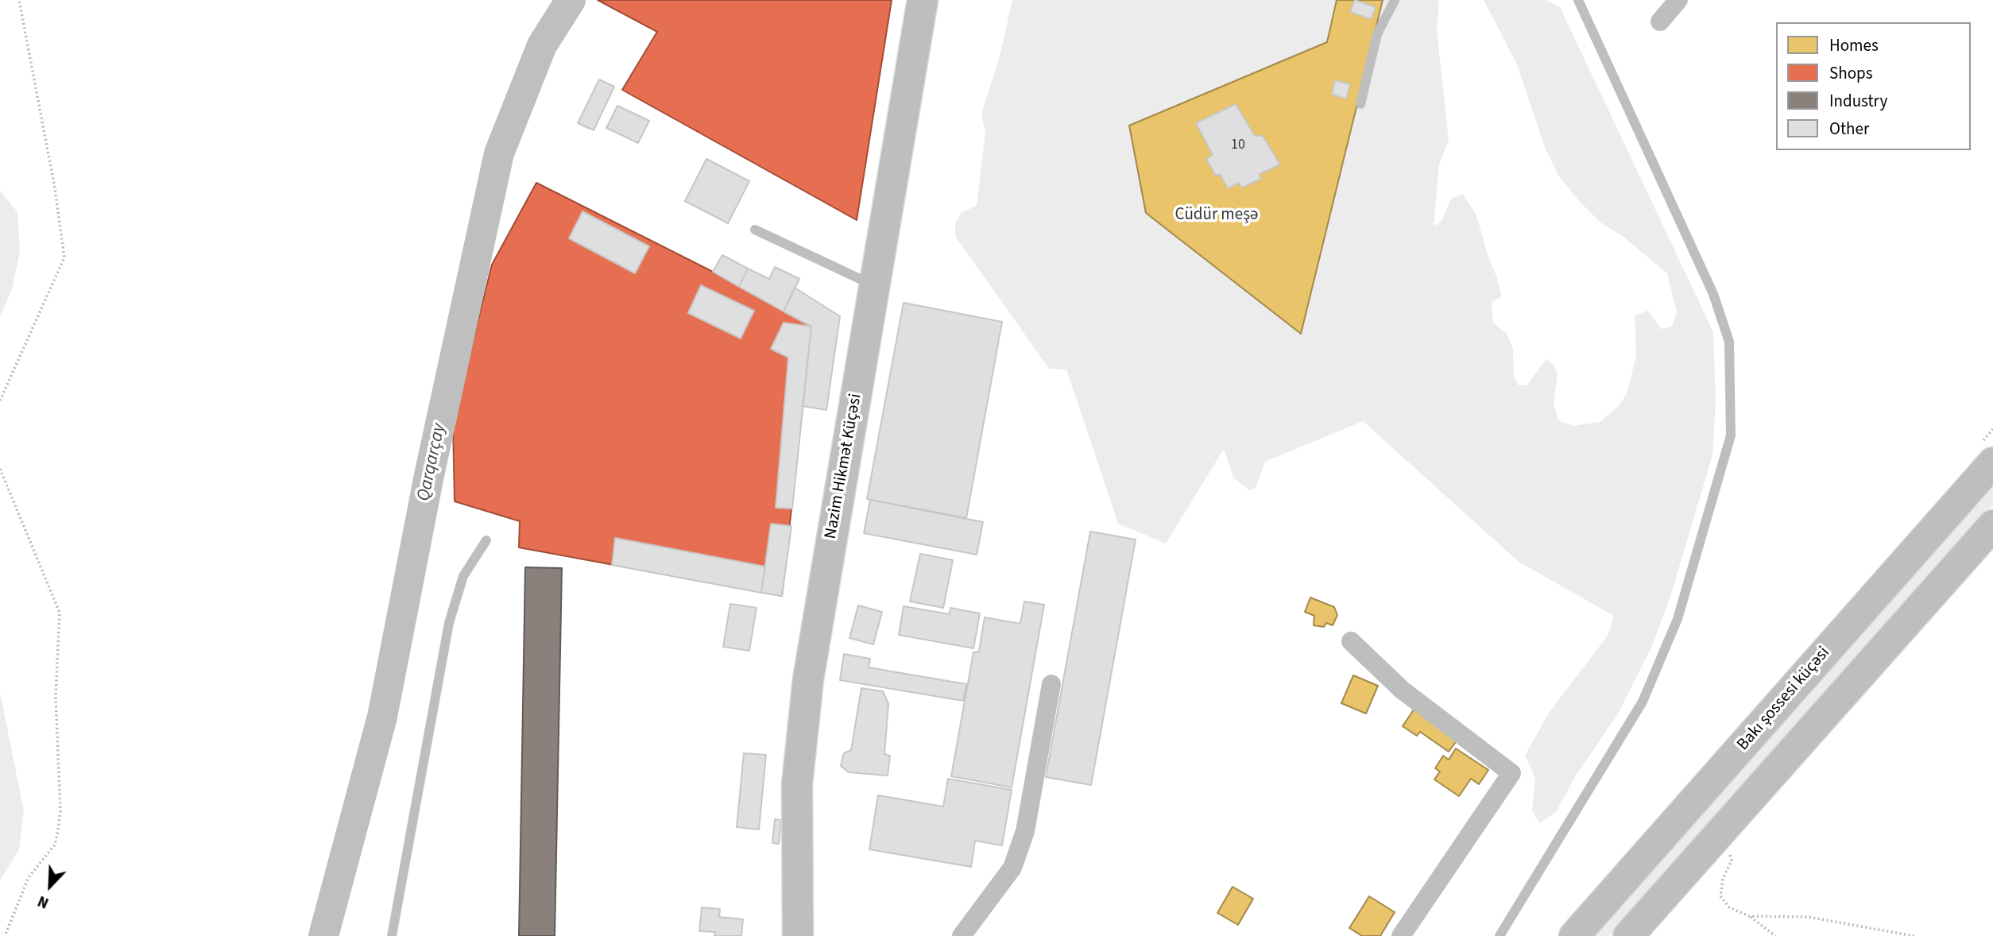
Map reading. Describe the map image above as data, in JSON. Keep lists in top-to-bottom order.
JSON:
{
  "streets": {
    "main road": ["Nazim Hikmət Küçəsi", "Bakı şossesi küçəsi"]
  },
  "water": ["Qarqarçay"],
  "parks": ["Cüdür meşə"],
  "house_numbers": ["10"],
  "legend": [
    "Homes",
    "Shops",
    "Industry",
    "Other"
  ],
  "north": "bottom left"
}
